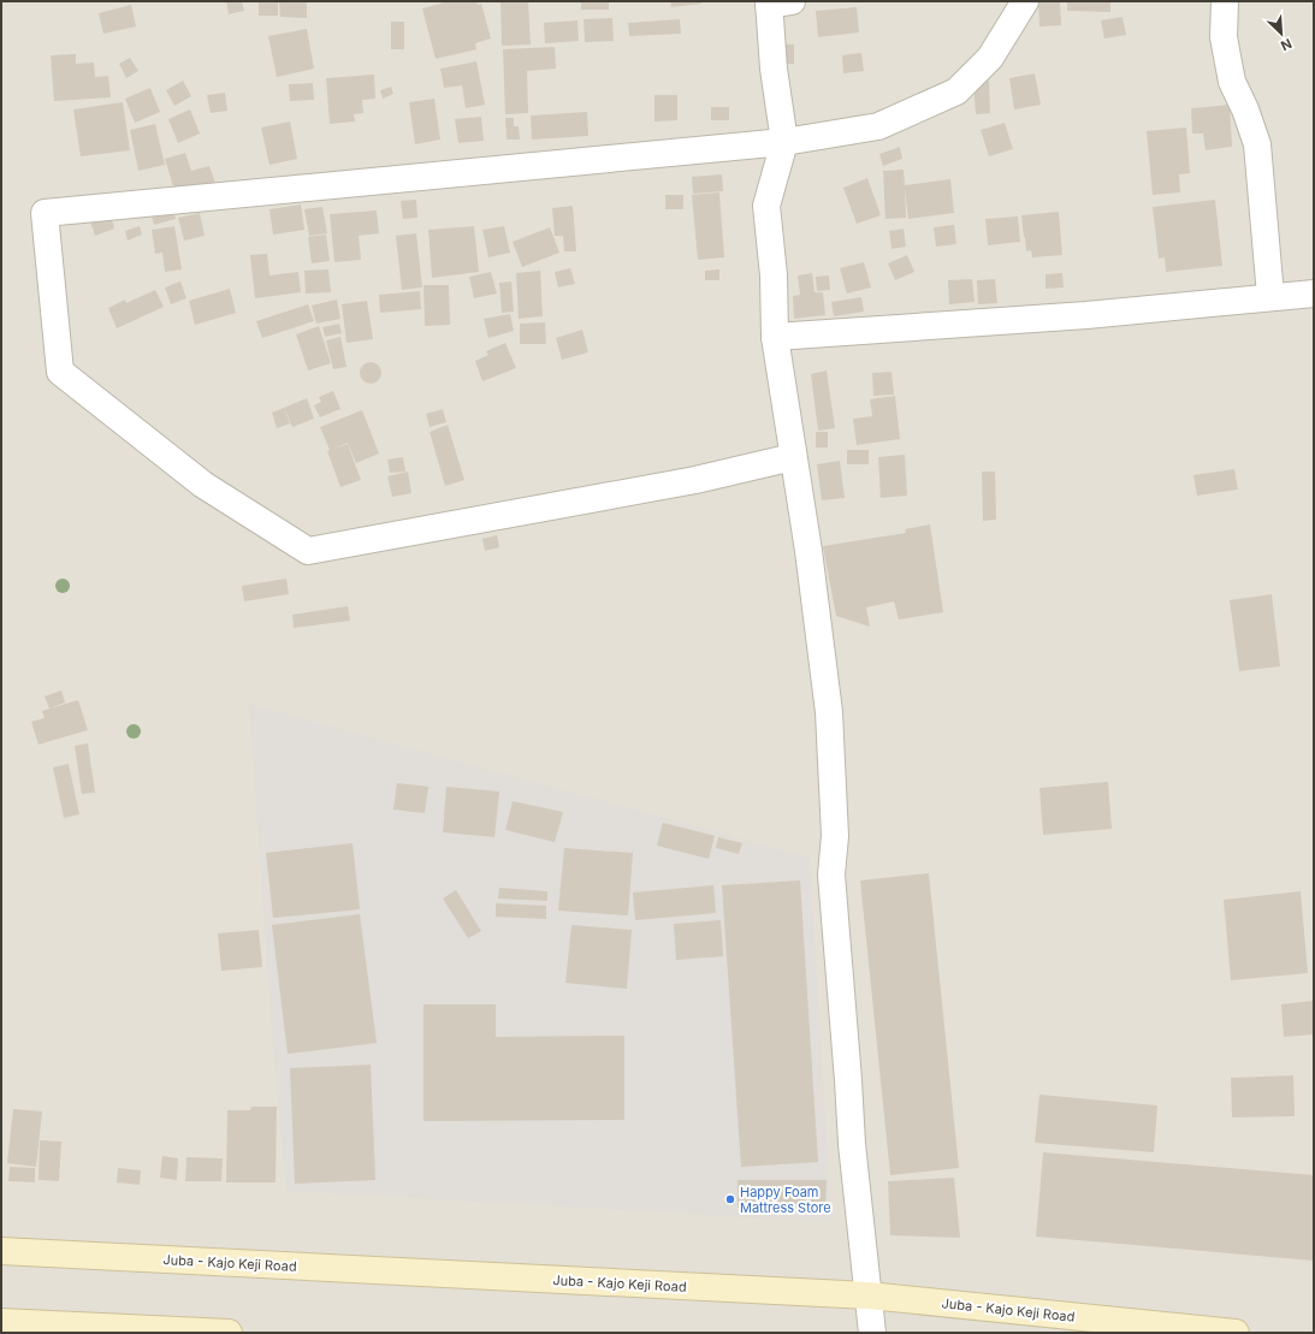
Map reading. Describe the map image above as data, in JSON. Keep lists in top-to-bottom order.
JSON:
{
  "streets": {
    "main road": ["Juba - Kajo Keji Road"]
  },
  "places": ["Happy Foam Mattress Store"],
  "north": "bottom right"
}
